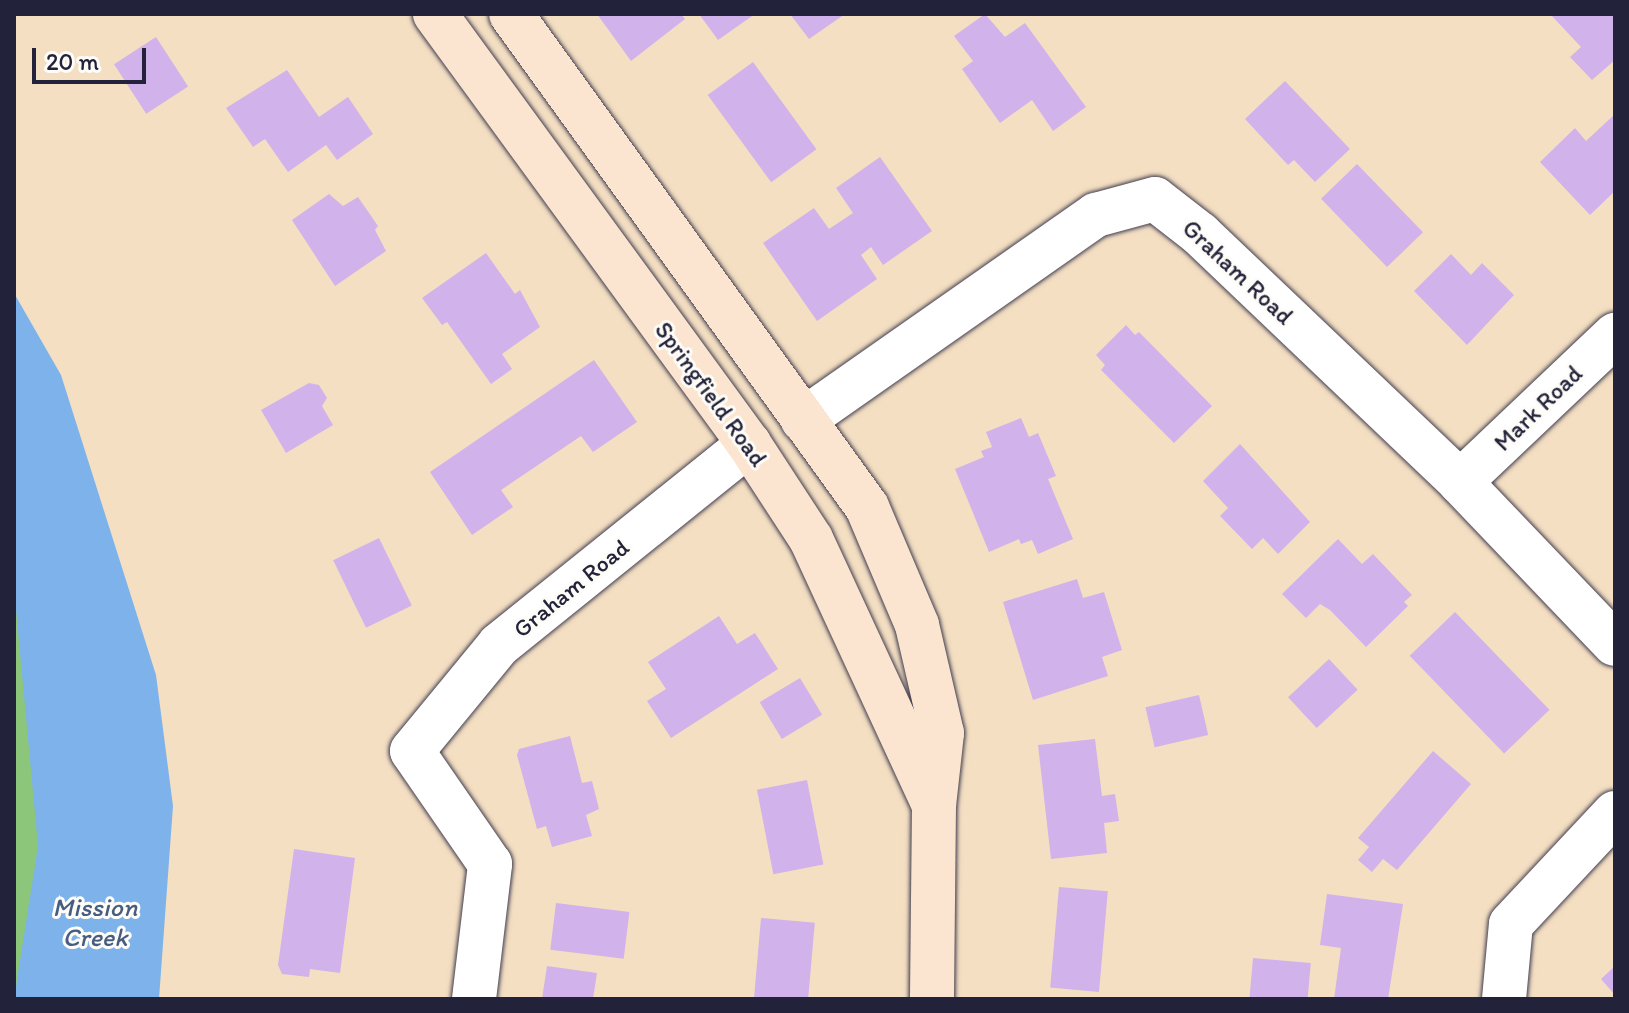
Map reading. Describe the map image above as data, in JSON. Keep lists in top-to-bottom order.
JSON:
{
  "streets": {
    "main road": ["Springfield Road"],
    "street": ["Graham Road", "Mark Road"]
  },
  "crossings": [
    ["Graham Road", "Springfield Road"],
    ["Graham Road", "Mark Road"]
  ],
  "water": ["Mission Creek"],
  "scale_bar": "20 m"
}
